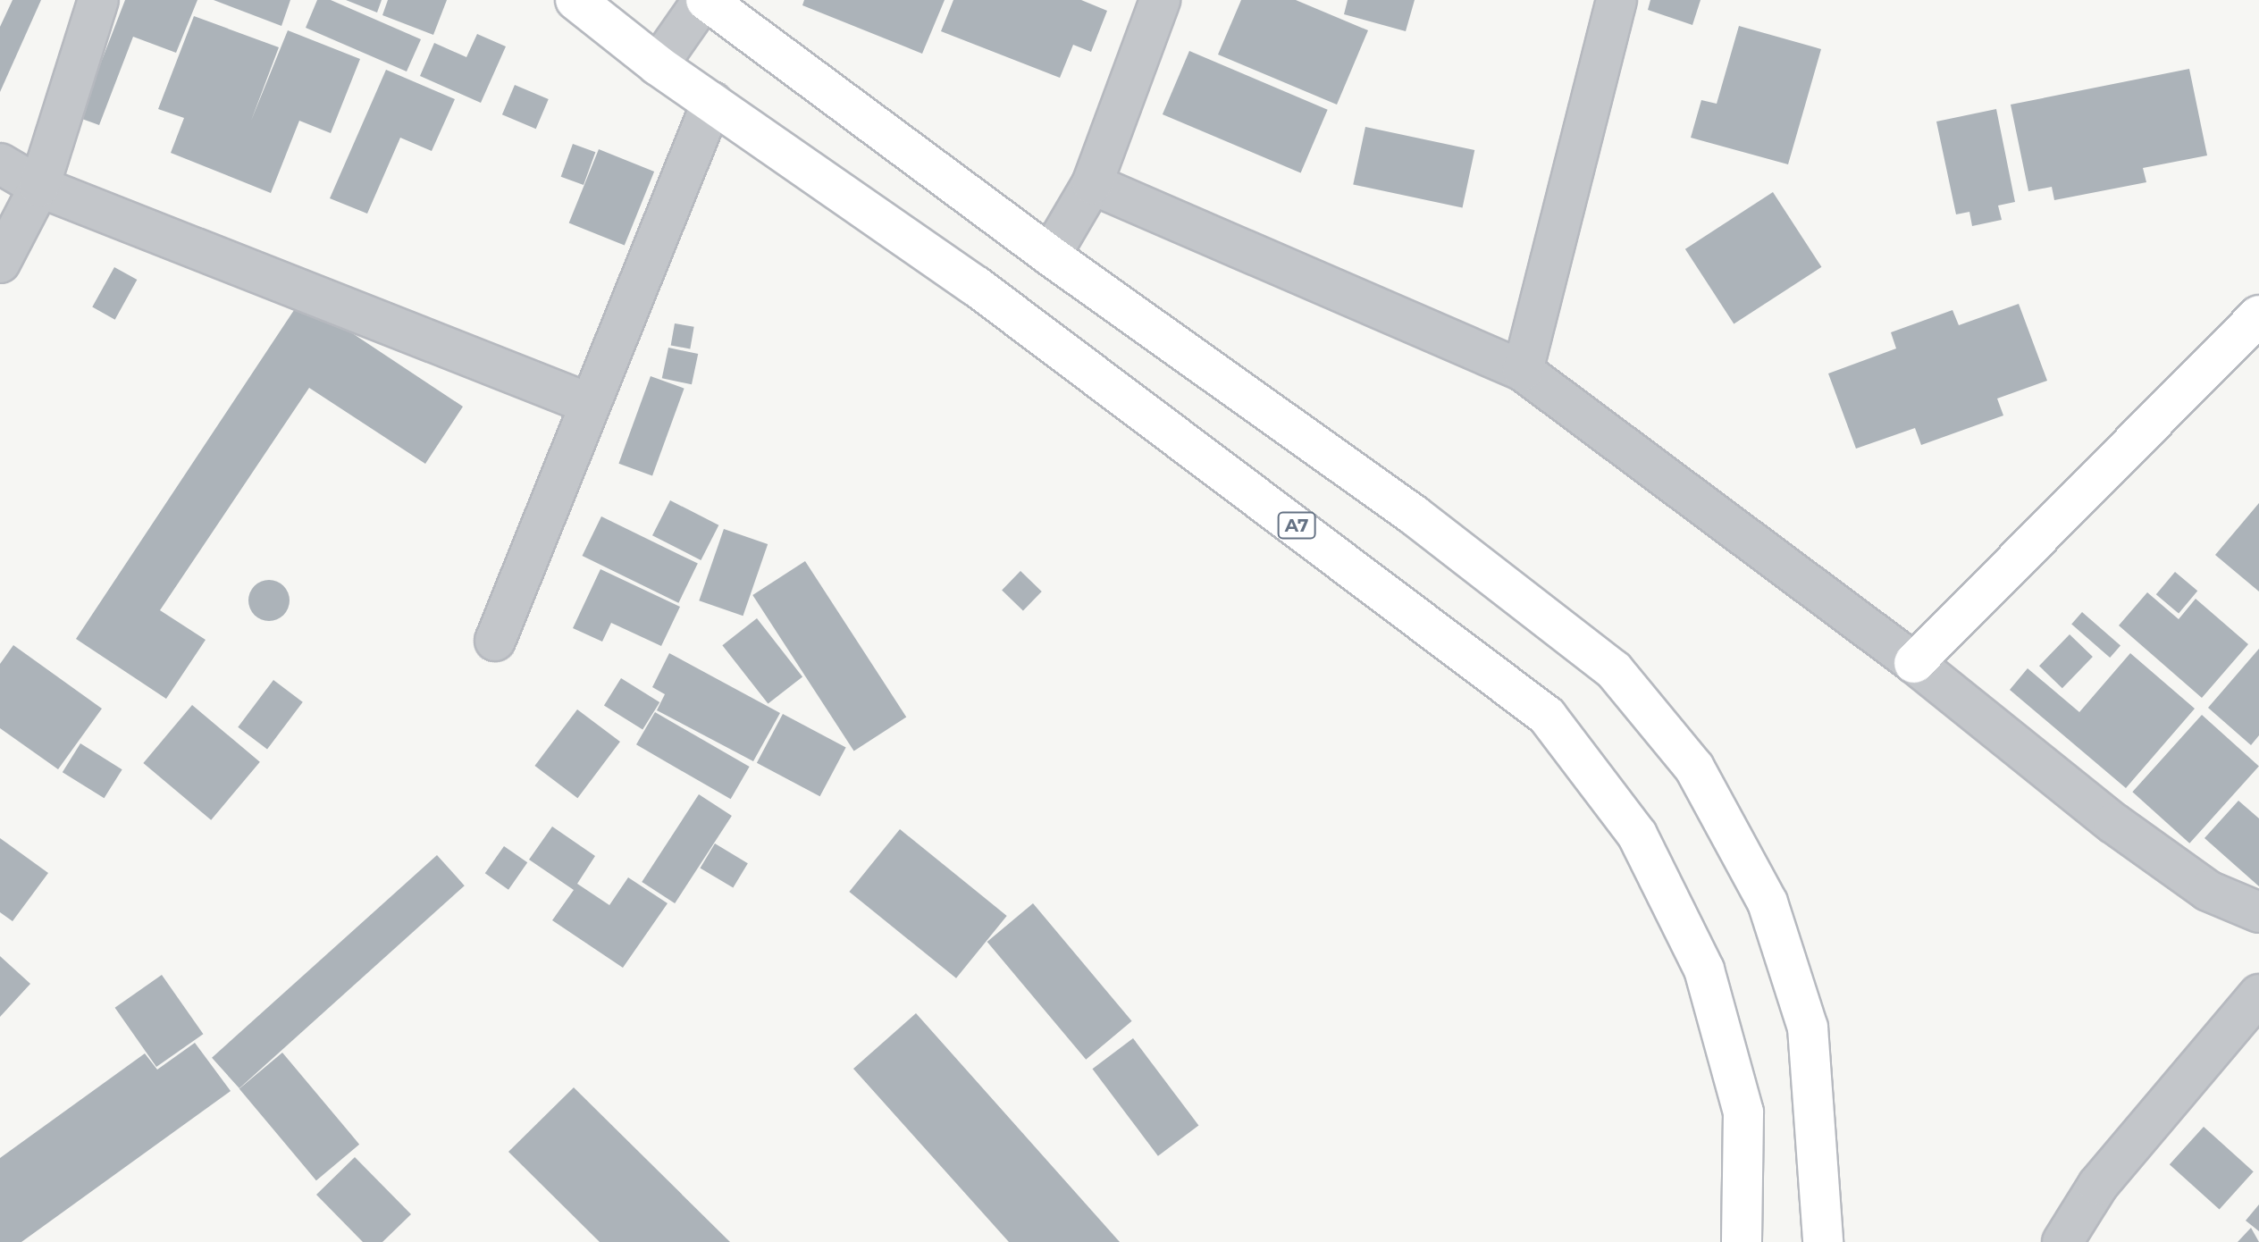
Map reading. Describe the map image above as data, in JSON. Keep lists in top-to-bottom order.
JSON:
{
  "streets": {
    "main road": ["A7"]
  }
}
